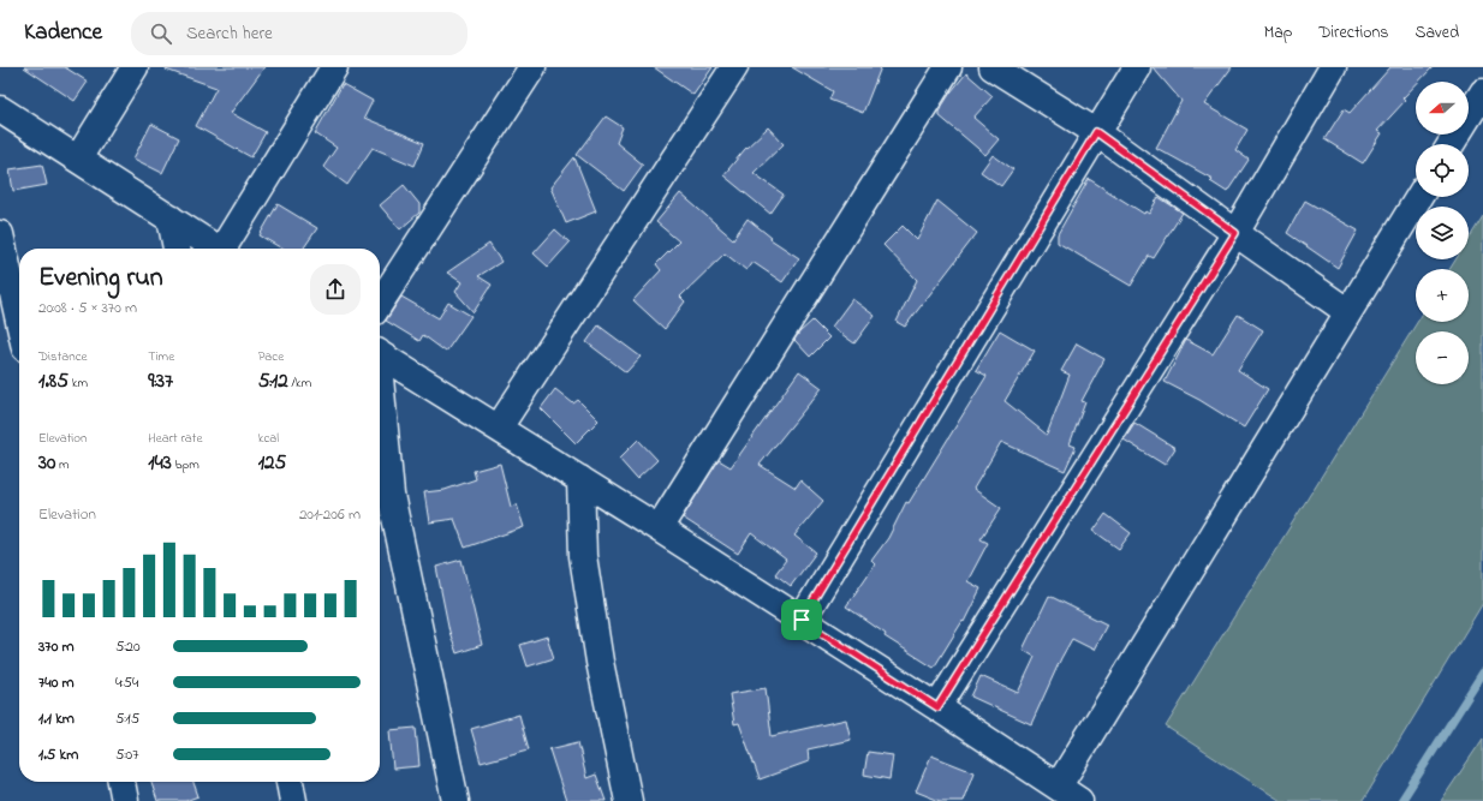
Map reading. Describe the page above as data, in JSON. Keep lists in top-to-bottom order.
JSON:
{
  "north": "left",
  "page": {
    "header": "Kadence",
    "search": "Search here",
    "nav": ["Map", "Directions", "Saved"],
    "map_buttons": ["+", "−"],
    "heading": ["Evening run", "20:08 · 5 × 370 m"],
    "stats": [
      ["Distance", "1.85 km"],
      ["Time", "9:37"],
      ["Pace", "5:12 /km"],
      ["Elevation", "30 m"],
      ["Heart rate", "143 bpm"],
      ["kcal", "125"]
    ],
    "chart": ["Elevation", "201–206 m"],
    "list": [
      {
        "name": "370 m",
        "note": "5:20"
      },
      {
        "name": "740 m",
        "note": "4:54"
      },
      {
        "name": "1.1 km",
        "note": "5:15"
      },
      {
        "name": "1.5 km",
        "note": "5:07"
      }
    ]
  }
}
